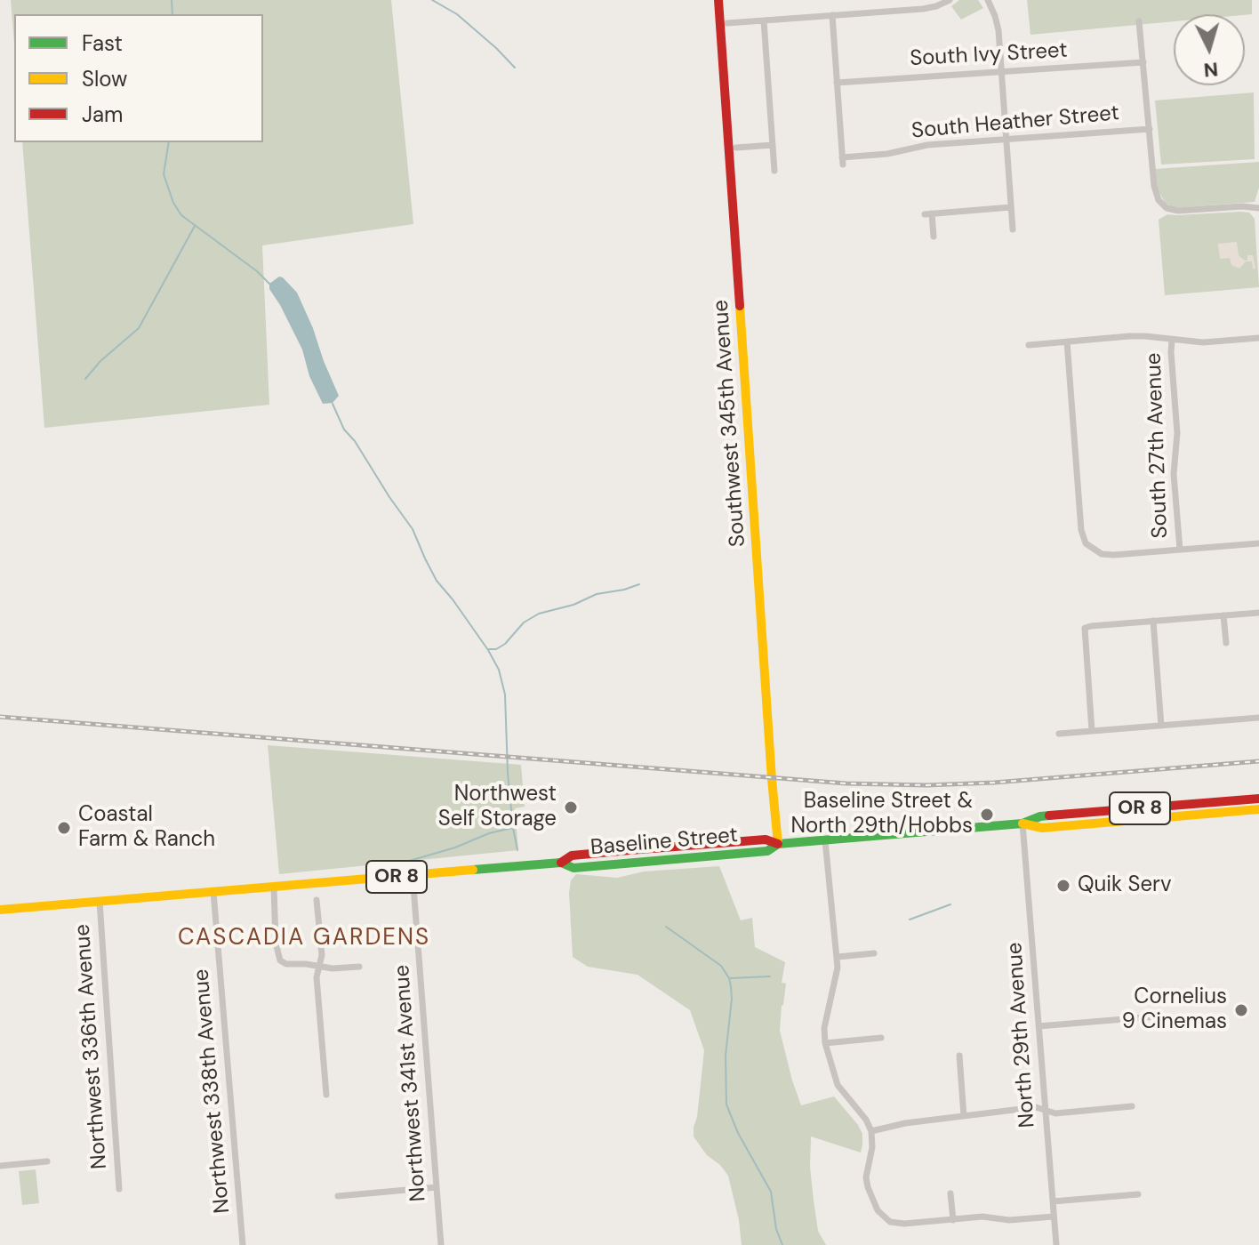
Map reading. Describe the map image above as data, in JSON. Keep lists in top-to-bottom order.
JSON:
{
  "streets": {
    "main road": ["Southwest 345th Avenue", "OR 8", "Baseline Street"],
    "street": [
      "South Ivy Street",
      "South Heather Street",
      "South 27th Avenue",
      "North 29th Avenue",
      "Northwest 336th Avenue",
      "Northwest 341st Avenue",
      "Northwest 338th Avenue"
    ]
  },
  "crossings": [
    ["South Ivy Street", "South Heather Street"],
    ["Southwest 345th Avenue", "Baseline Street"],
    ["OR 8", "Baseline Street"],
    ["OR 8", "Northwest 336th Avenue"],
    ["OR 8", "Northwest 341st Avenue"],
    ["OR 8", "Northwest 338th Avenue"],
    ["Baseline Street", "North 29th Avenue"],
    ["Baseline Street", "Northwest 341st Avenue"]
  ],
  "districts": ["CASCADIA GARDENS"],
  "places": [
    "Northwest Self Storage",
    "Baseline Street & North 29th/Hobbs",
    "Coastal Farm & Ranch",
    "Quik Serv",
    "Cornelius 9 Cinemas"
  ],
  "legend": ["Fast", "Slow", "Jam"],
  "north": "bottom"
}
